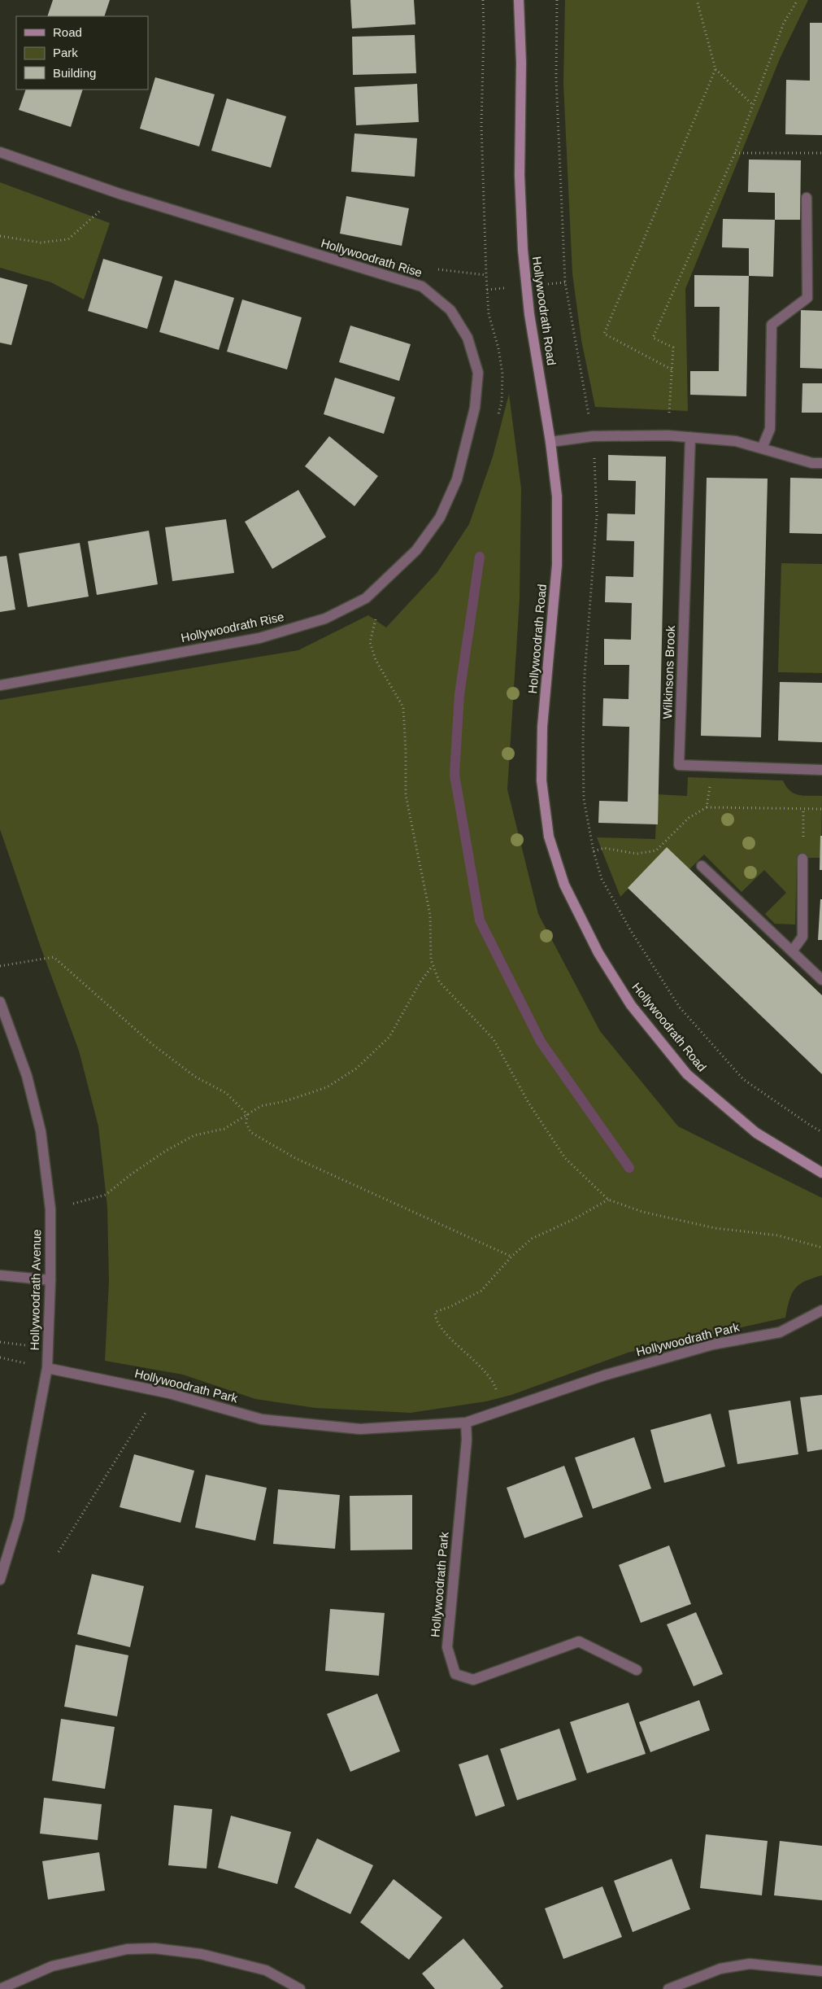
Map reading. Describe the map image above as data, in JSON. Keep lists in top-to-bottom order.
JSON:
{
  "streets": {
    "main road": ["Hollywoodrath Road"],
    "street": [
      "Hollywoodrath Rise",
      "Wilkinsons Brook",
      "Hollywoodrath Avenue",
      "Hollywoodrath Park"
    ]
  },
  "crossings": [
    ["Hollywoodrath Avenue", "Hollywoodrath Park"]
  ],
  "legend": ["Road", "Park", "Building"]
}
